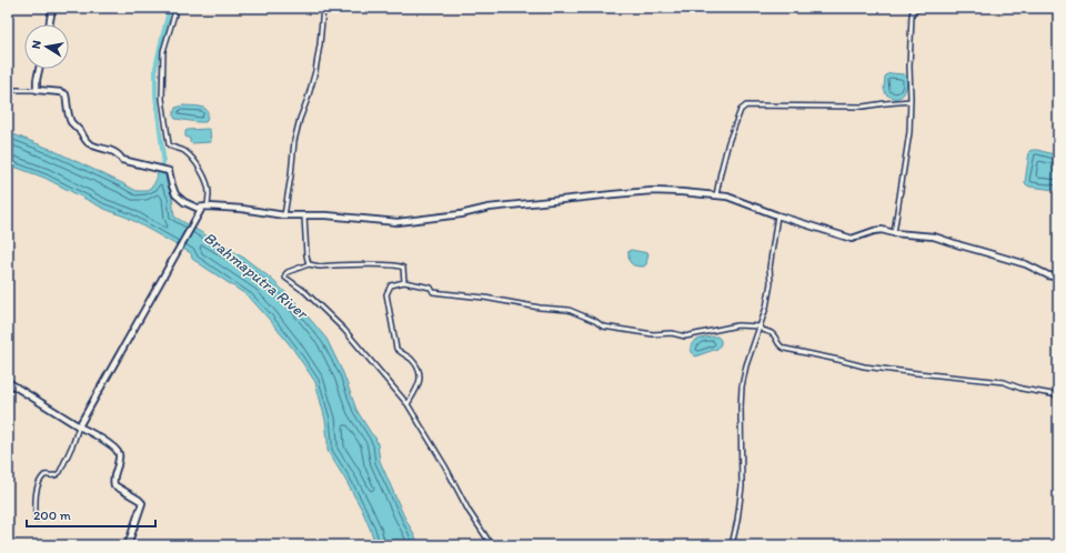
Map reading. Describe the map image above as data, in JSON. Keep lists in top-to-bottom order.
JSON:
{
  "water": ["Brahmaputra River"],
  "scale_bar": "200 m",
  "north": "left"
}
